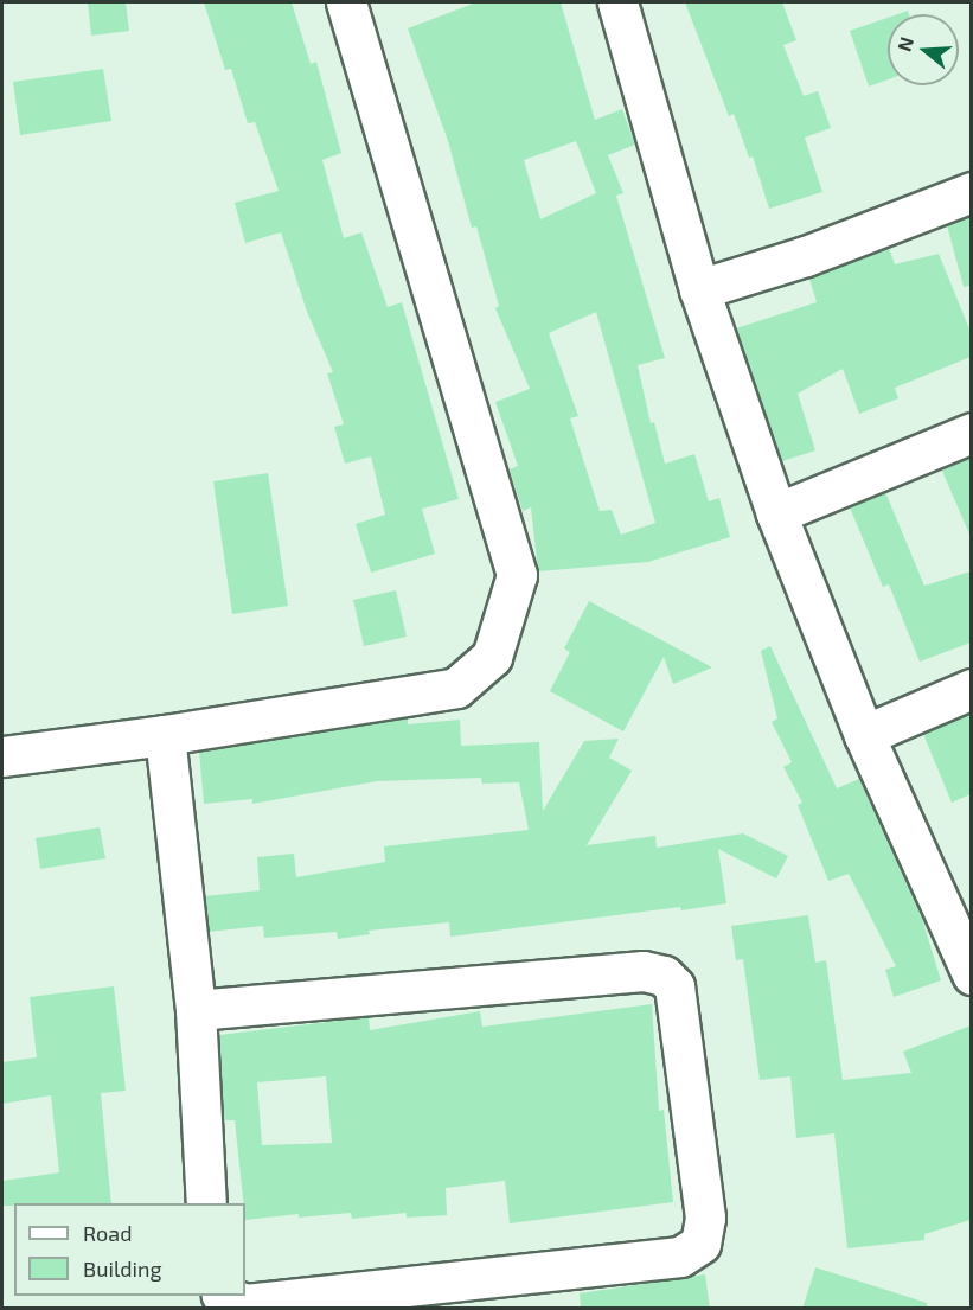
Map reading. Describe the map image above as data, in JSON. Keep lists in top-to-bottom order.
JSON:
{
  "legend": ["Road", "Building"],
  "north": "left"
}
